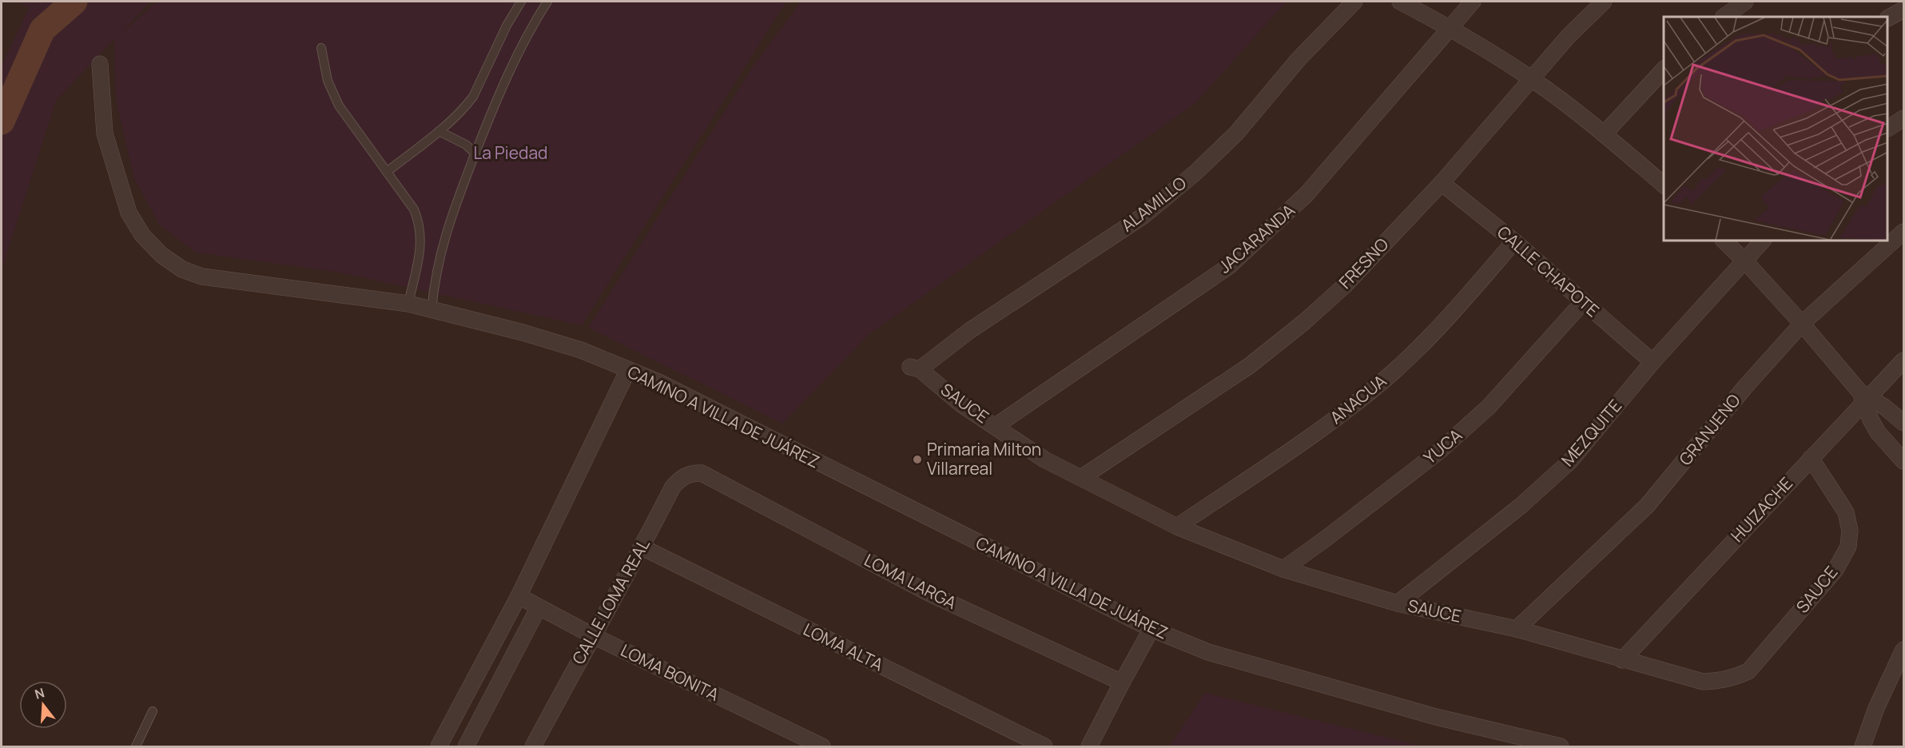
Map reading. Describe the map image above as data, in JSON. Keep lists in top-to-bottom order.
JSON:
{
  "streets": {
    "street": [
      "ALAMILLO",
      "JACARANDA",
      "FRESNO",
      "CALLE CHAPOTE",
      "ANACUA",
      "SAUCE",
      "CAMINO A VILLA DE JUÁREZ",
      "GRANJENO",
      "MEZQUITE",
      "YUCA",
      "HUIZACHE",
      "LOMA LARGA",
      "CALLE LOMA REAL",
      "LOMA ALTA",
      "LOMA BONITA"
    ]
  },
  "crossings": [
    ["ALAMILLO", "SAUCE"],
    ["JACARANDA", "SAUCE"],
    ["FRESNO", "CALLE CHAPOTE"],
    ["FRESNO", "SAUCE"],
    ["CALLE CHAPOTE", "ANACUA"],
    ["CALLE CHAPOTE", "MEZQUITE"],
    ["CALLE CHAPOTE", "YUCA"],
    ["ANACUA", "SAUCE"],
    ["SAUCE", "GRANJENO"],
    ["SAUCE", "MEZQUITE"],
    ["SAUCE", "YUCA"],
    ["SAUCE", "HUIZACHE"],
    ["LOMA LARGA", "CALLE LOMA REAL"],
    ["CALLE LOMA REAL", "LOMA ALTA"],
    ["CALLE LOMA REAL", "LOMA BONITA"]
  ],
  "parks": ["La Piedad"],
  "places": ["Primaria Milton Villarreal"],
  "north": "top"
}
